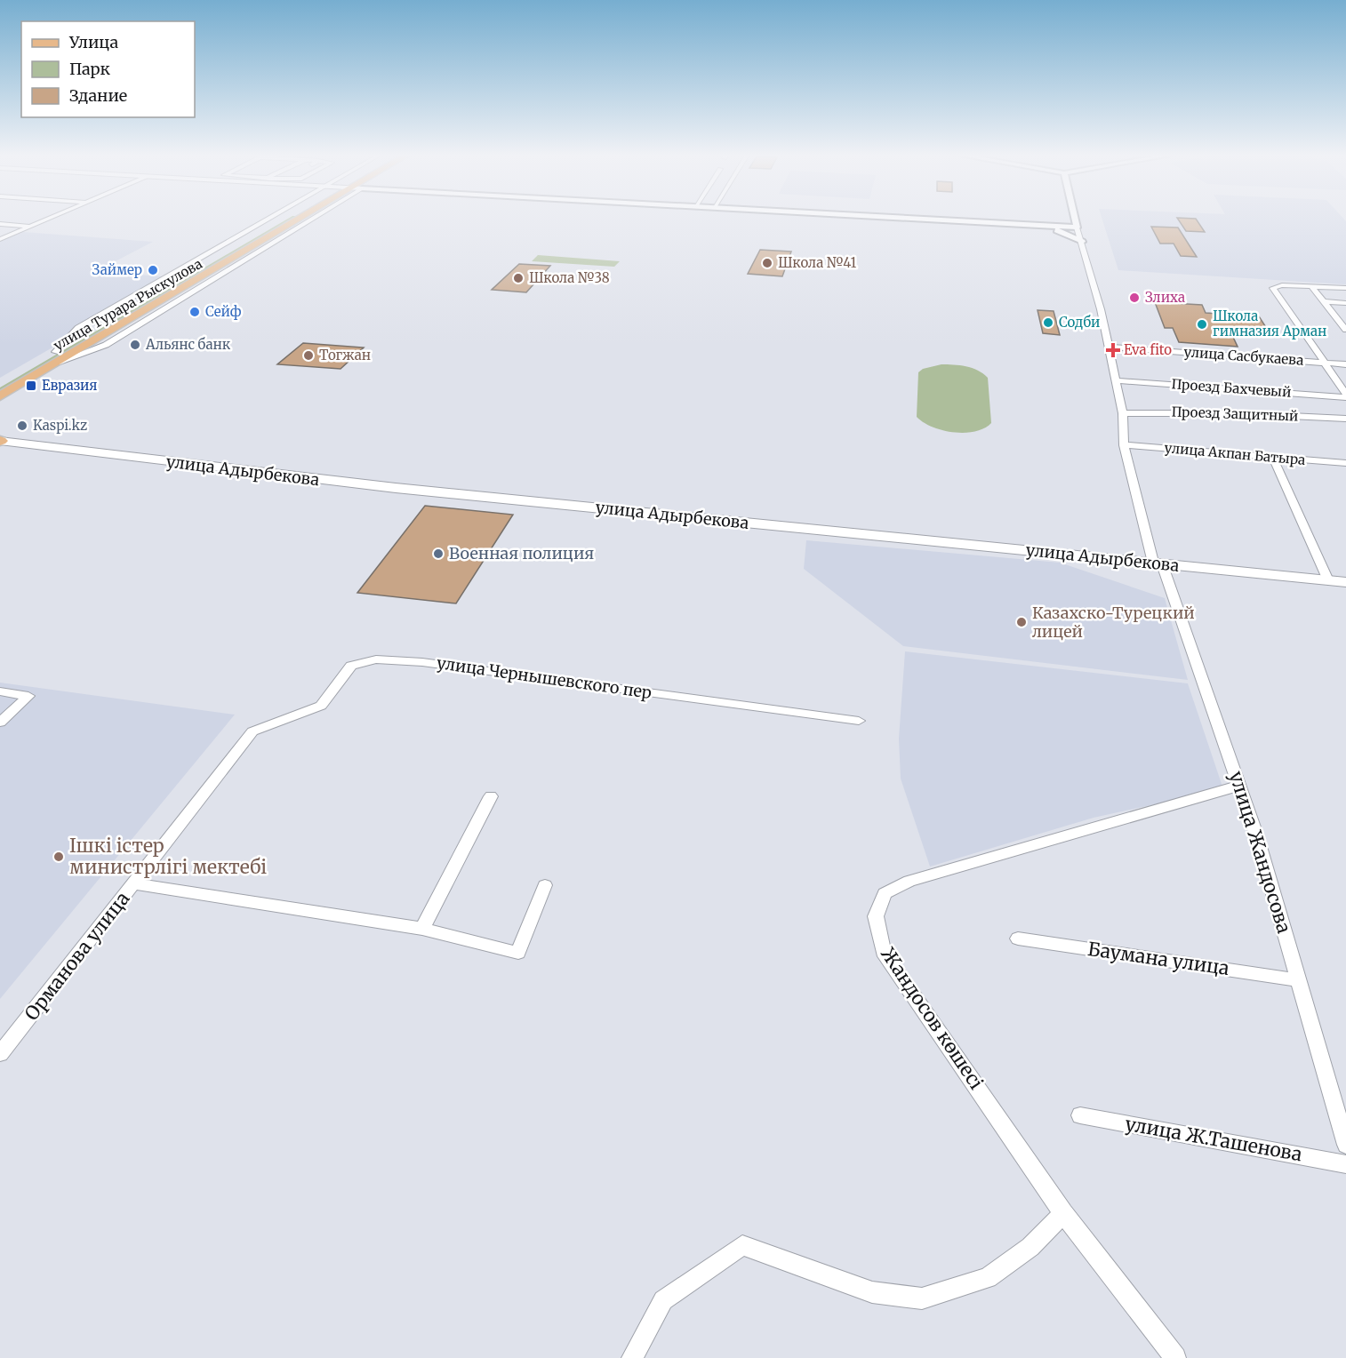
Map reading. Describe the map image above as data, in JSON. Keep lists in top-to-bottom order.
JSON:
{
  "streets": {
    "main road": ["улица Турара Рыскулова", "улица Адырбекова"],
    "street": [
      "улица Сасбукаева",
      "Проезд Бахчевый",
      "Проезд Защитный",
      "улица Акпан Батыра",
      "улица Чернышевского пер",
      "улица Жандосова",
      "Орманова улица",
      "Баумана улица",
      "Жандосов көшесі",
      "улица Ж.Ташенова"
    ]
  },
  "crossings": [
    ["улица Сасбукаева", "улица Жандосова"],
    ["Проезд Бахчевый", "улица Жандосова"],
    ["Проезд Защитный", "улица Жандосова"],
    ["улица Акпан Батыра", "улица Жандосова"],
    ["улица Адырбекова", "улица Жандосова"],
    ["улица Чернышевского пер", "Орманова улица"],
    ["улица Жандосова", "Баумана улица"],
    ["улица Жандосова", "Жандосов көшесі"]
  ],
  "places": {
    "other": [
      "Школа №41",
      "Займер",
      "Школа №38",
      "Злиха",
      "Сейф",
      "Содби",
      "Школа гимназия Арман",
      "Альянс банк",
      "Тогжан",
      "Kaspi.kz",
      "Военная полиция",
      "Казахско-Турецкий лицей",
      "Ішкі істер министрлігі мектебі"
    ],
    "health": ["Eva fito"],
    "transit": ["Евразия"]
  },
  "legend": ["Улица", "Парк", "Здание"]
}
